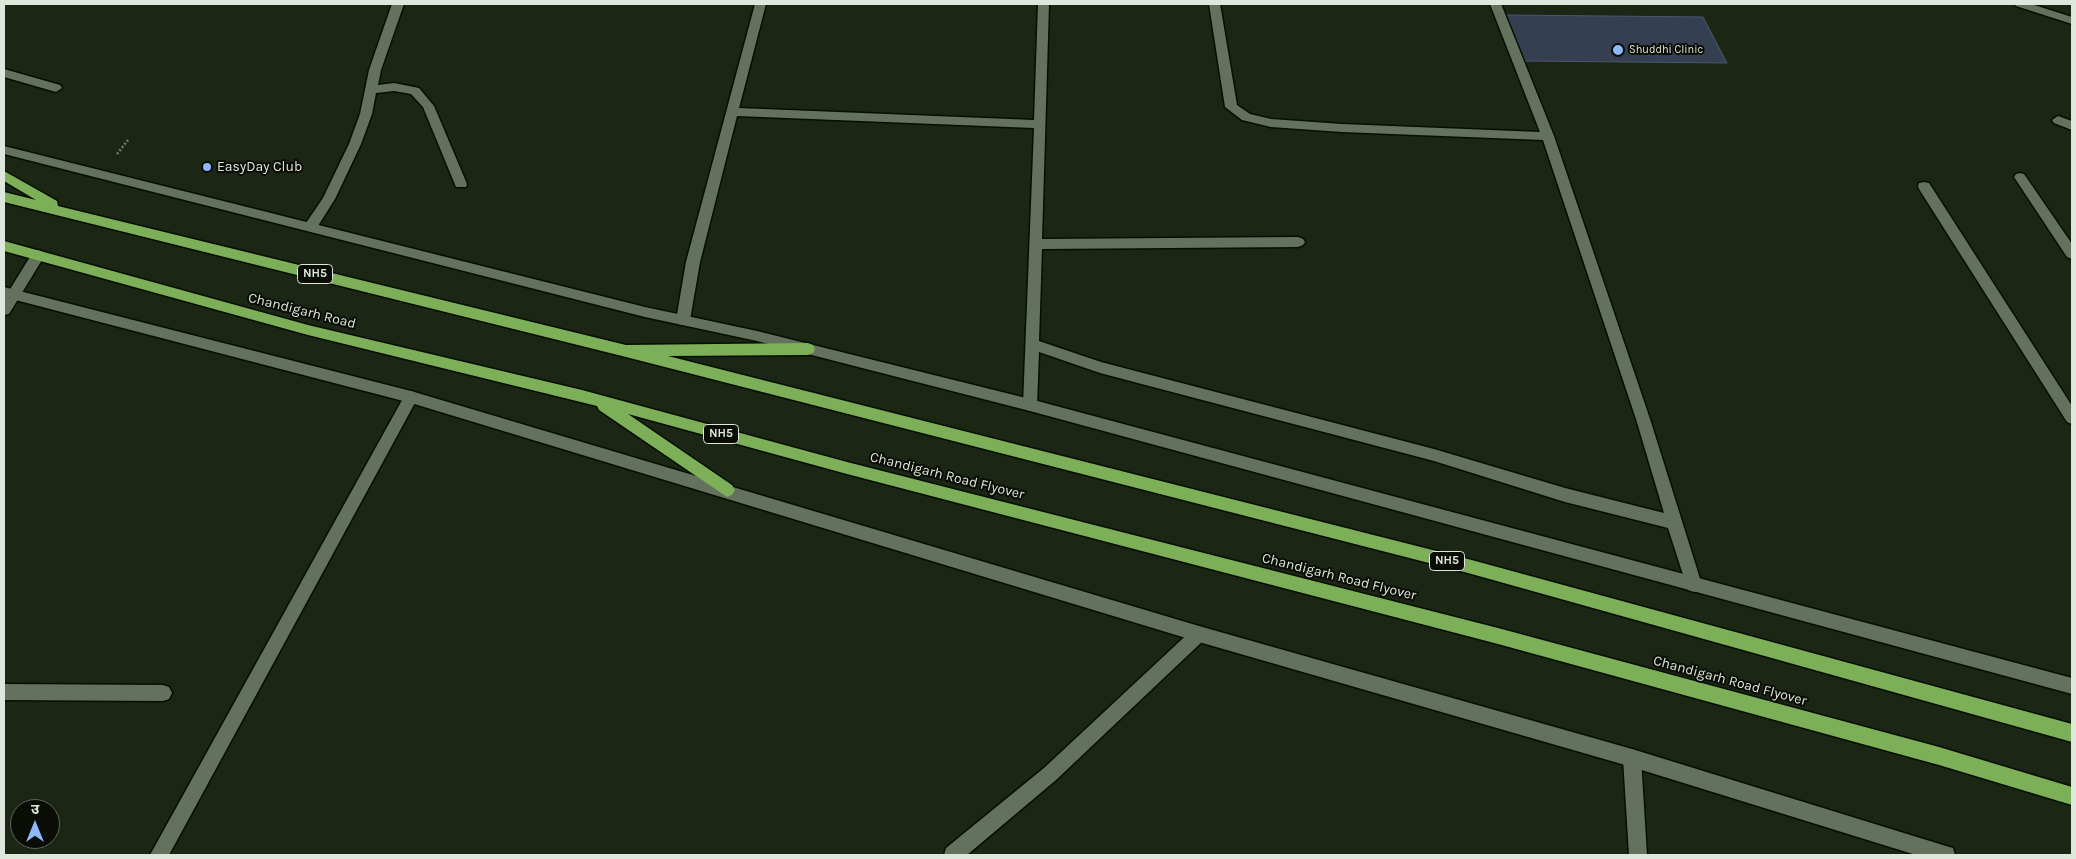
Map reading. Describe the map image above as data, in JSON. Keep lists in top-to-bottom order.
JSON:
{
  "streets": {
    "highway": ["NH5", "Chandigarh Road", "Chandigarh Road Flyover"]
  },
  "crossings": [
    ["Chandigarh Road", "Chandigarh Road Flyover"]
  ],
  "places": ["Shuddhi Clinic", "EasyDay Club"],
  "north": "top"
}
